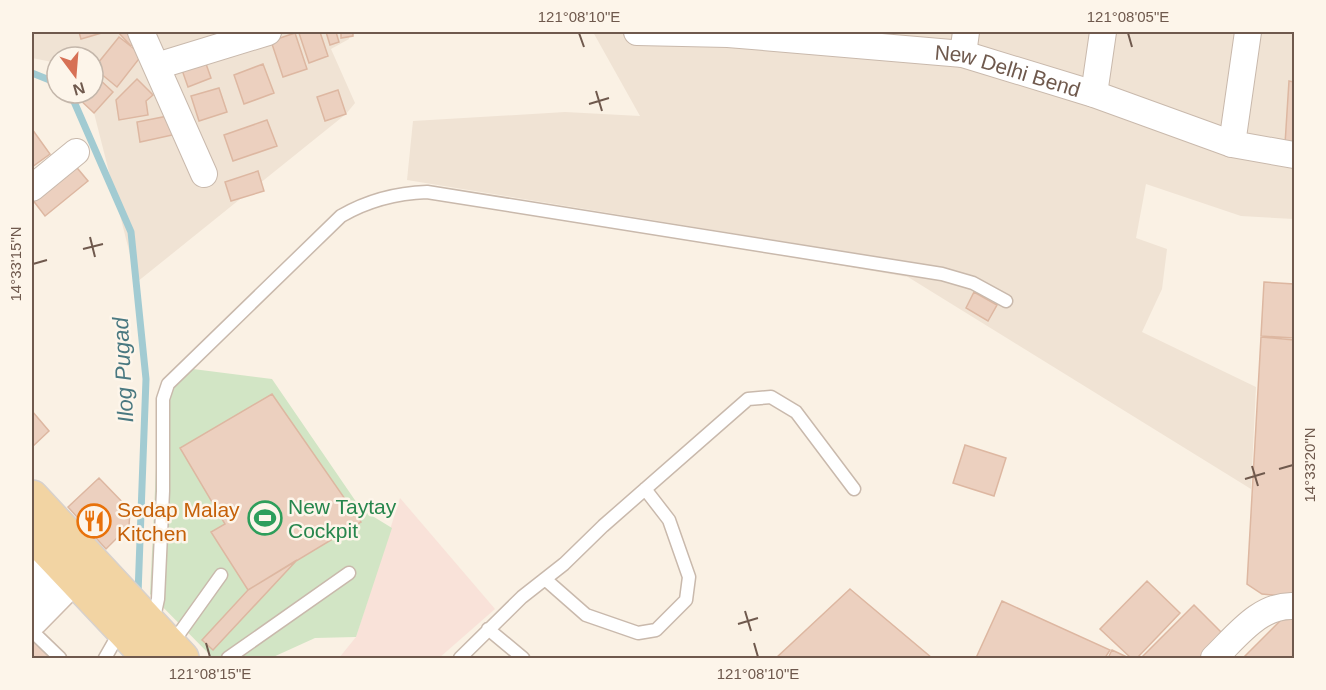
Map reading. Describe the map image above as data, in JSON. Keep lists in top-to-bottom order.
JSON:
{
  "streets": {
    "street": ["New Delhi Bend"]
  },
  "water": ["Ilog Pugad"],
  "places": {
    "sports": ["New Taytay Cockpit"],
    "restaurant": ["Sedap Malay Kitchen"]
  },
  "north": "bottom",
  "coordinates": [
    "121°08'10\"E",
    "121°08'05\"E",
    "14°33'15\"N",
    "14°33'20\"N",
    "121°08'15\"E"
  ]
}
